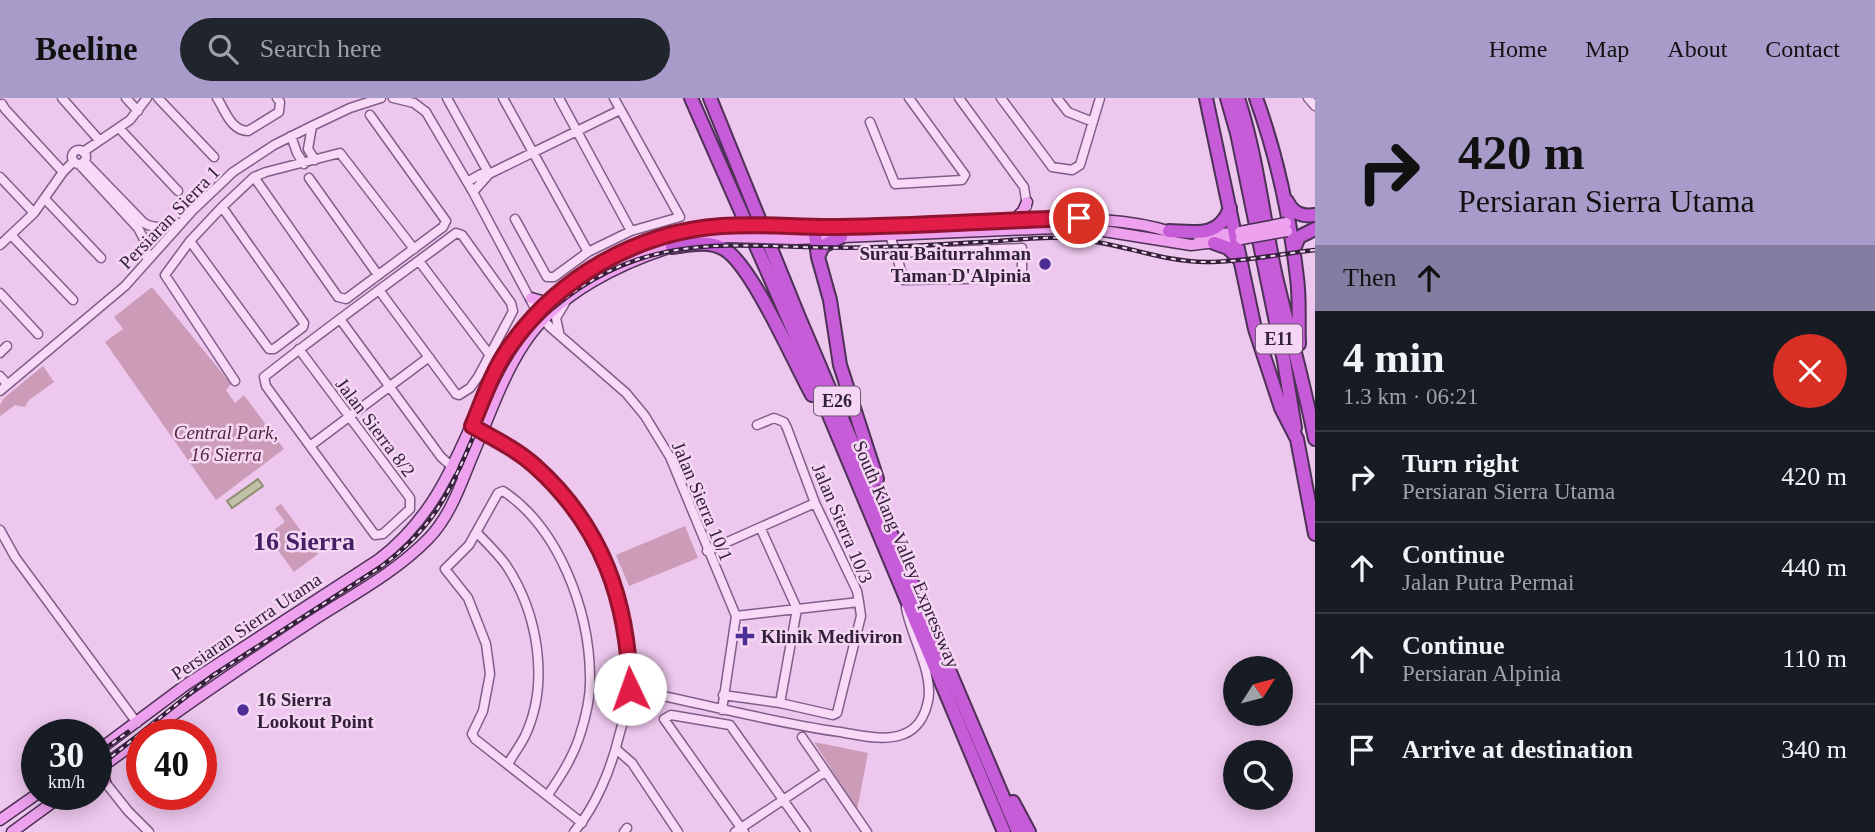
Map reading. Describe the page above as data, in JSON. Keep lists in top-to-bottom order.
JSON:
{
  "streets": {
    "highway": ["E11", "E26", "South Klang Valley Expressway"],
    "main road": ["Persiaran Sierra Utama"],
    "street": [
      "Persiaran Sierra 1",
      "Jalan Sierra 8/2",
      "Jalan Sierra 10/1",
      "Jalan Sierra 10/3"
    ]
  },
  "crossings": [
    ["Jalan Sierra 10/1", "Persiaran Sierra Utama"]
  ],
  "districts": ["16 Sierra"],
  "parks": ["Central Park, 16 Sierra"],
  "places": {
    "other": ["Surau Baiturrahman Taman D'Alpinia", "16 Sierra Lookout Point"],
    "health": ["Klinik Mediviron"]
  },
  "north": "top right",
  "page": {
    "header": "Beeline",
    "search": "Search here",
    "nav": [
      "Home",
      "Map",
      "About",
      "Contact"
    ],
    "turn": ["420 m", "Persiaran Sierra Utama"],
    "then": "Then",
    "heading": ["4 min", "1.3 km · 06:21"],
    "list": [
      {
        "name": "Turn right",
        "note": "Persiaran Sierra Utama",
        "value": "420 m"
      },
      {
        "name": "Continue",
        "note": "Jalan Putra Permai",
        "value": "440 m"
      },
      {
        "name": "Continue",
        "note": "Persiaran Alpinia",
        "value": "110 m"
      },
      {
        "name": "Arrive at destination",
        "value": "340 m"
      }
    ],
    "speed": "30 km/h",
    "limit": "40"
  }
}
